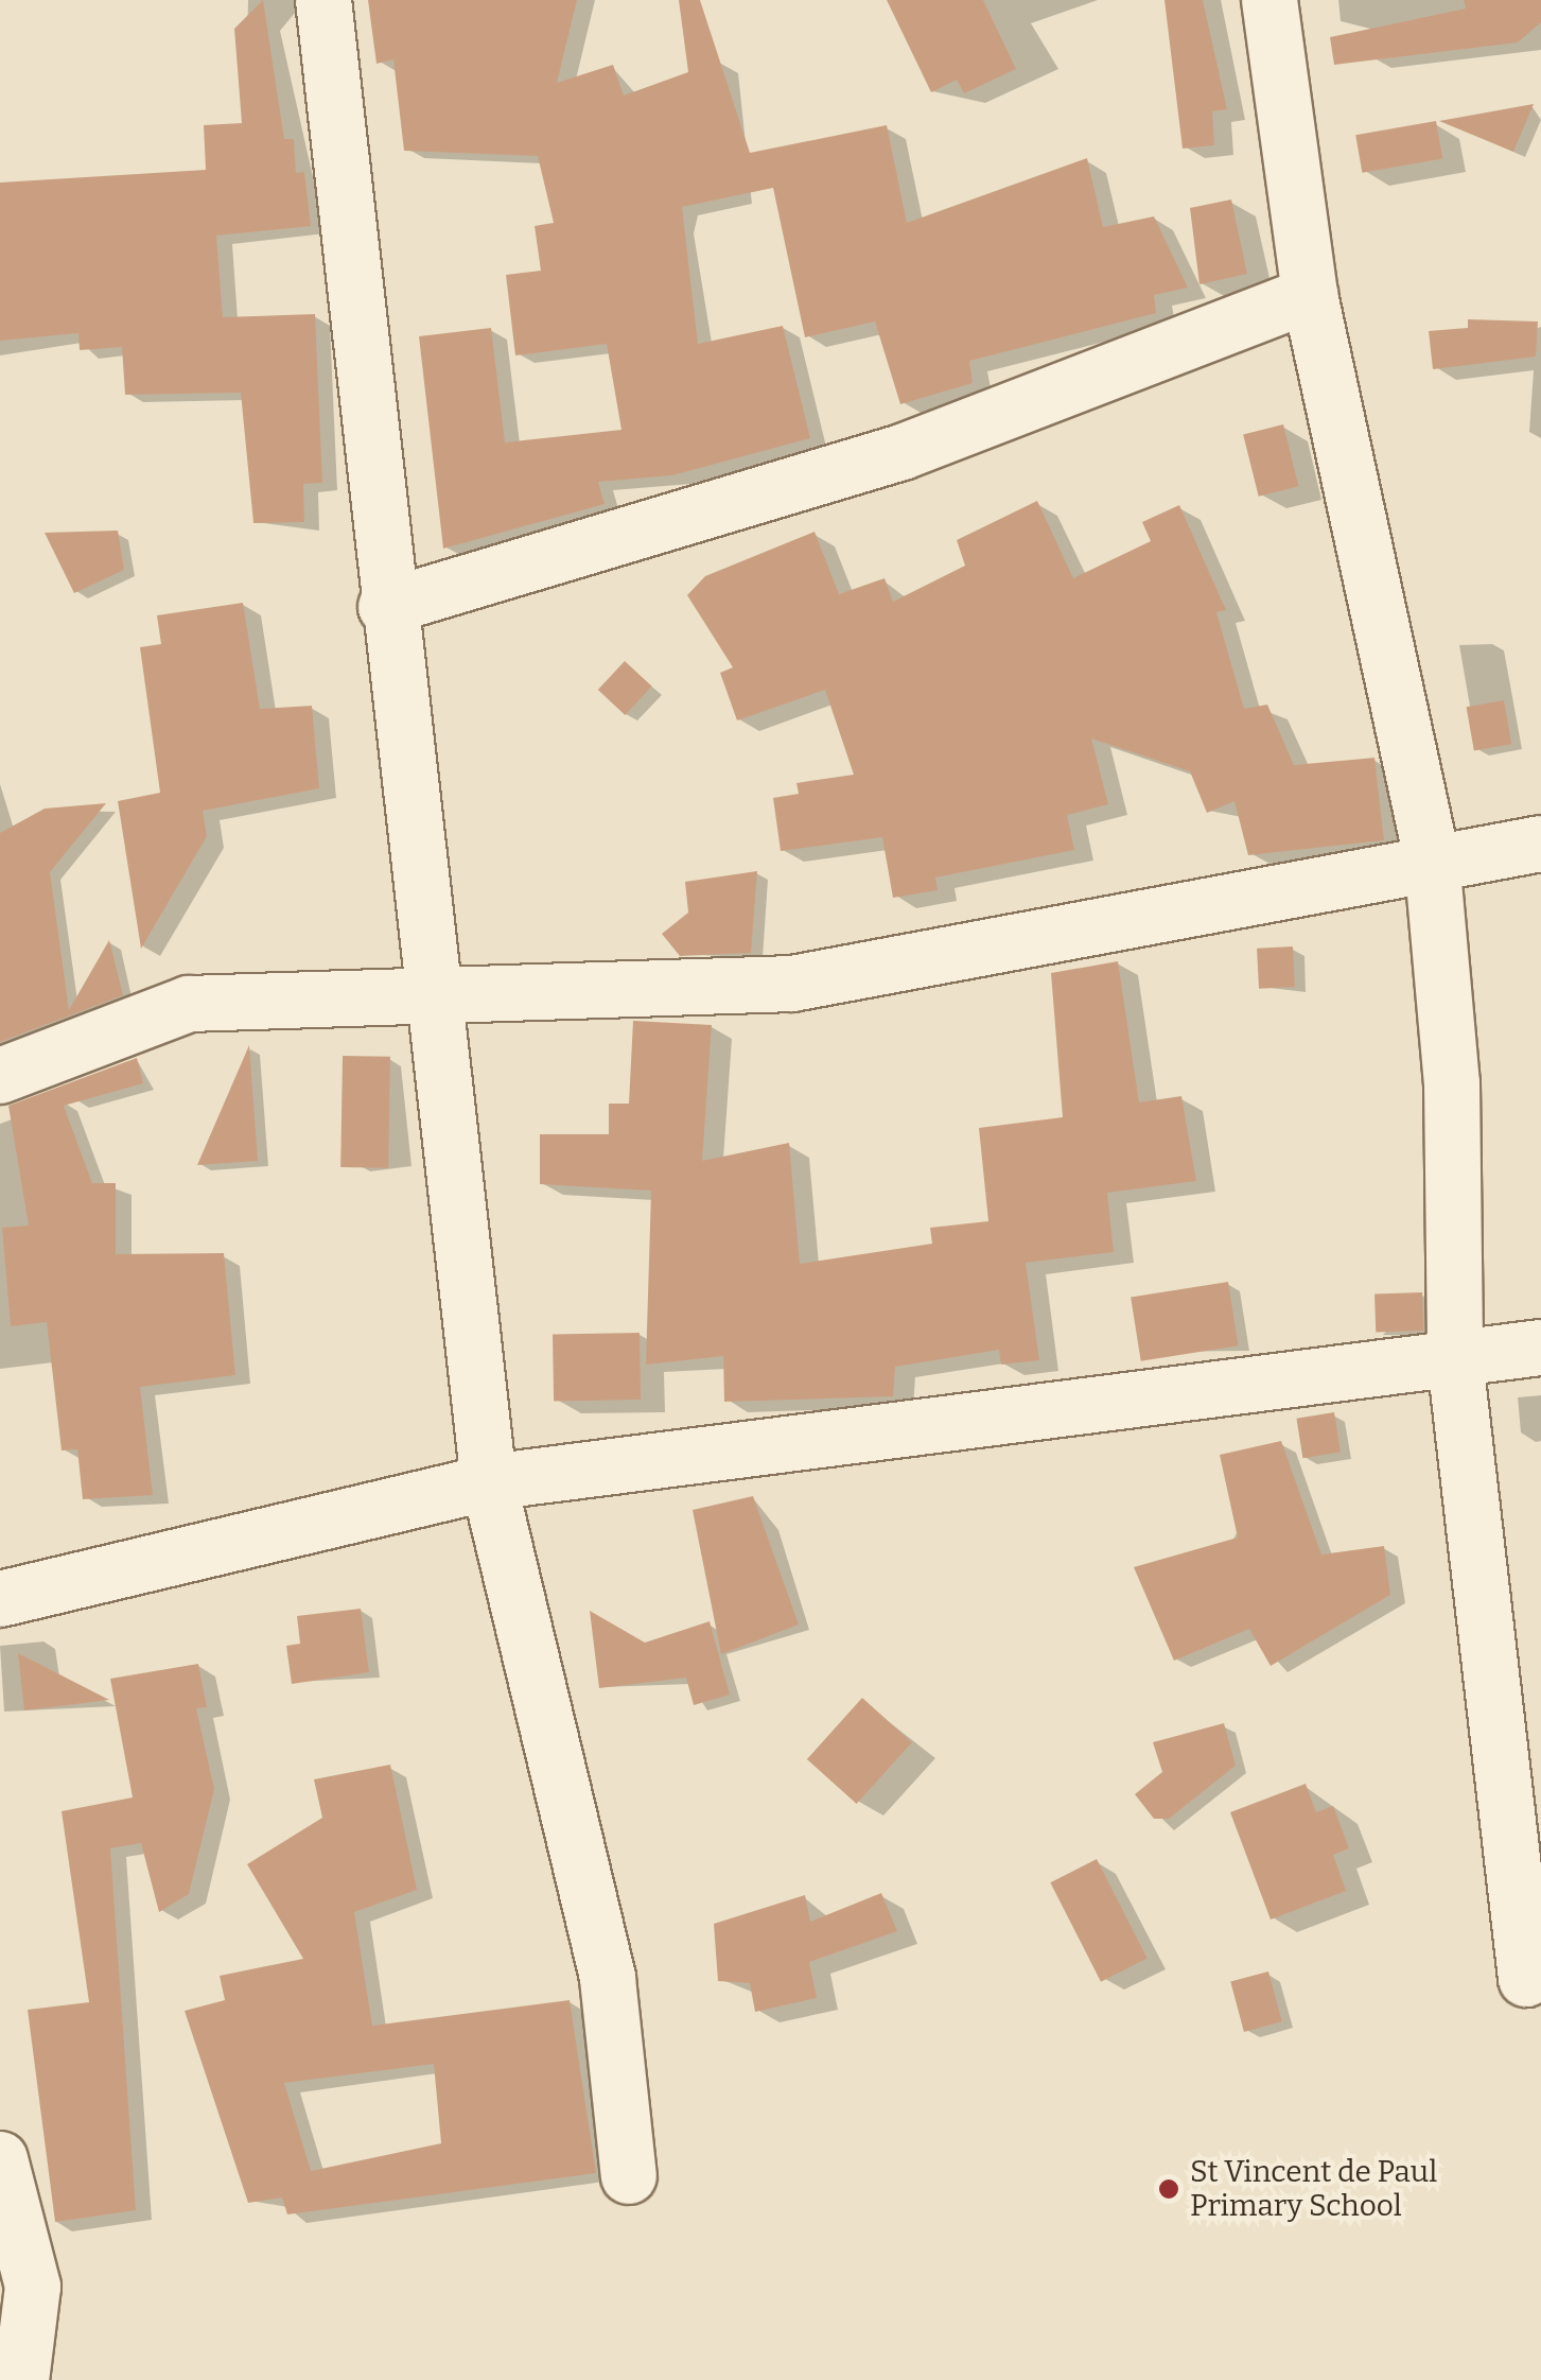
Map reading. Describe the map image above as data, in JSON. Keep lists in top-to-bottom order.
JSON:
{
  "places": ["St Vincent de Paul Primary School"]
}
